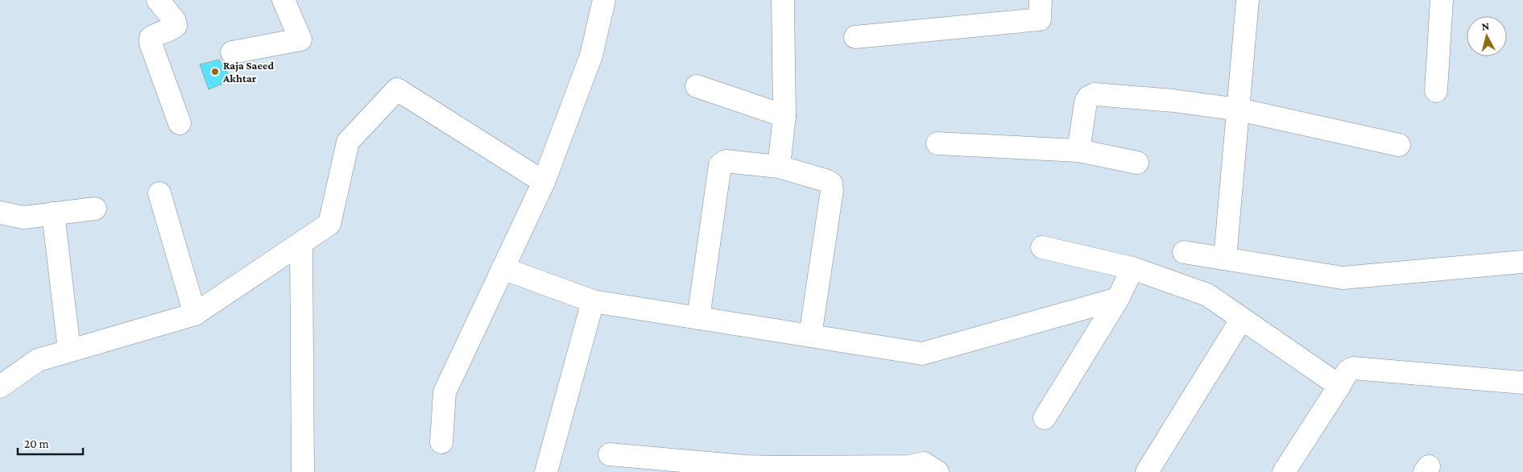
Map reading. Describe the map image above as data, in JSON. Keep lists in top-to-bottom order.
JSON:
{
  "places": ["Raja Saeed Akhtar"],
  "scale_bar": "20 m",
  "north": "top"
}
